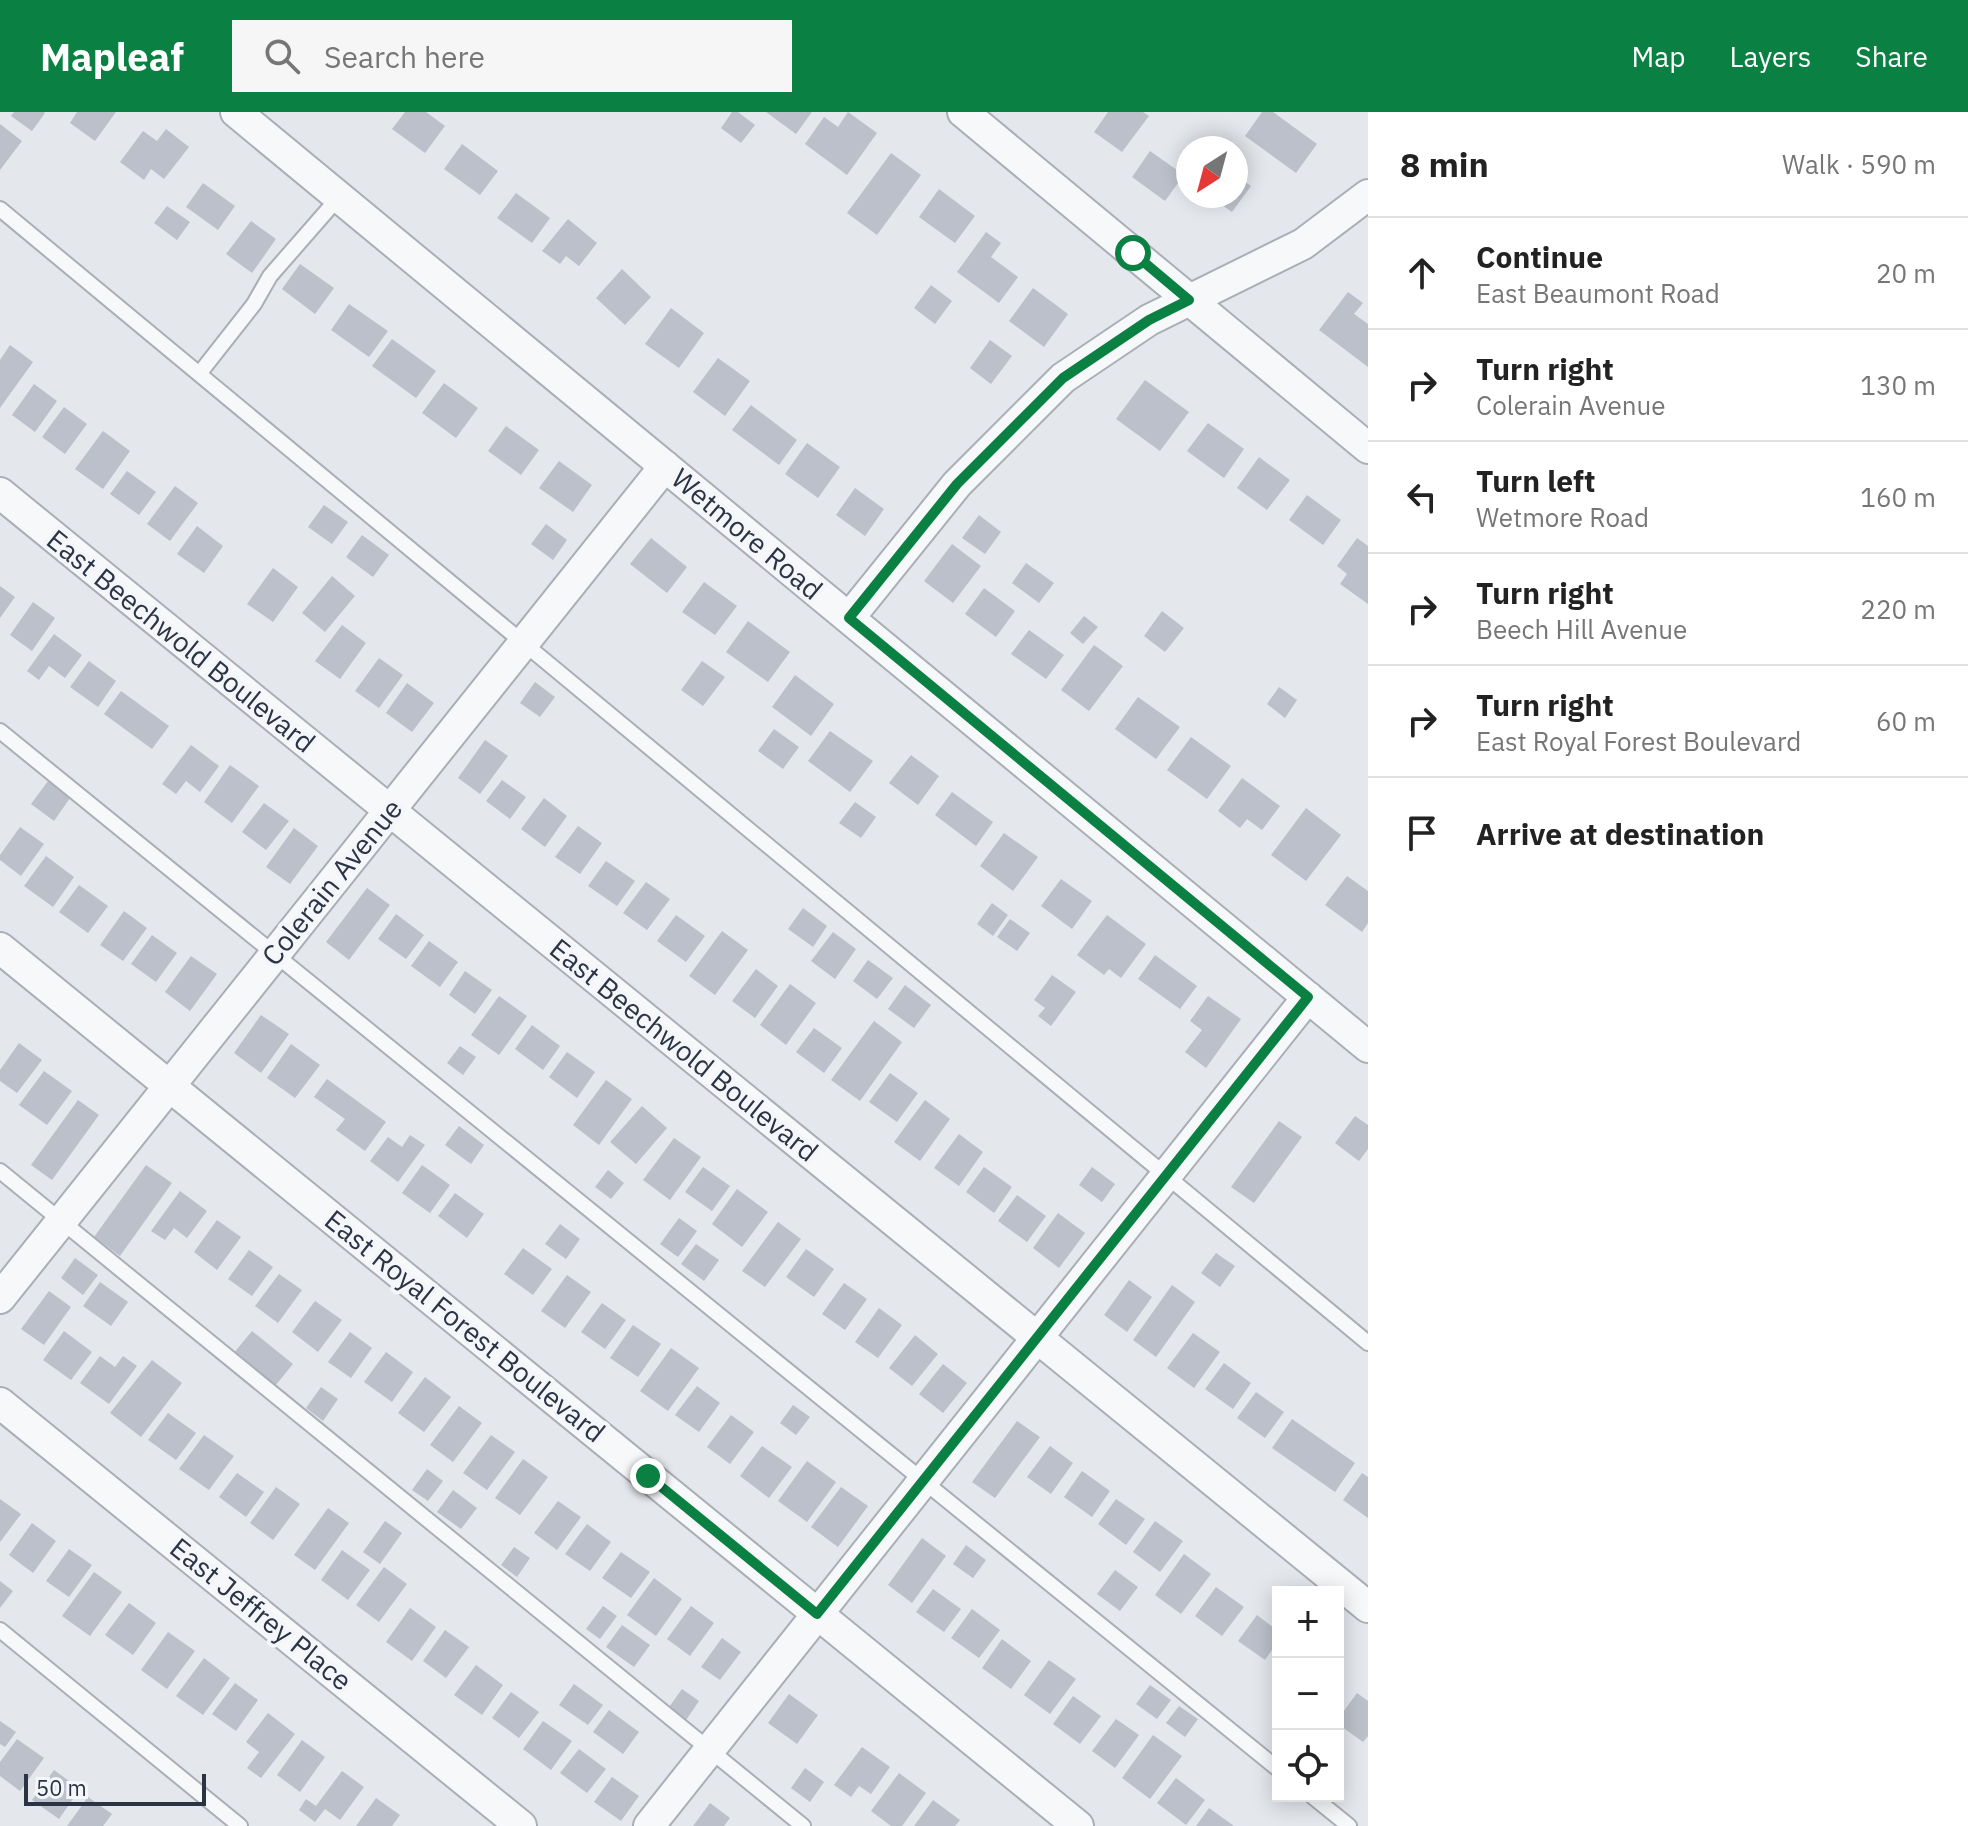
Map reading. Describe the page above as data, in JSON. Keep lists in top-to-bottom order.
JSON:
{
  "streets": {
    "street": [
      "Wetmore Road",
      "East Beechwold Boulevard",
      "Colerain Avenue",
      "East Royal Forest Boulevard",
      "East Jeffrey Place"
    ]
  },
  "crossings": [
    ["Wetmore Road", "Colerain Avenue"],
    ["East Beechwold Boulevard", "Colerain Avenue"],
    ["Colerain Avenue", "East Royal Forest Boulevard"]
  ],
  "scale_bar": "50 m",
  "north": "bottom left",
  "page": {
    "header": "Mapleaf",
    "search": "Search here",
    "nav": ["Map", "Layers", "Share"],
    "heading": ["8 min", "Walk · 590 m"],
    "list": [
      ["Continue", "East Beaumont Road", "20 m"],
      ["Turn right", "Colerain Avenue", "130 m"],
      ["Turn left", "Wetmore Road", "160 m"],
      ["Turn right", "Beech Hill Avenue", "220 m"],
      ["Turn right", "East Royal Forest Boulevard", "60 m"],
      "Arrive at destination"
    ],
    "map_buttons": ["+", "−"],
    "scale": "50 m"
  }
}
